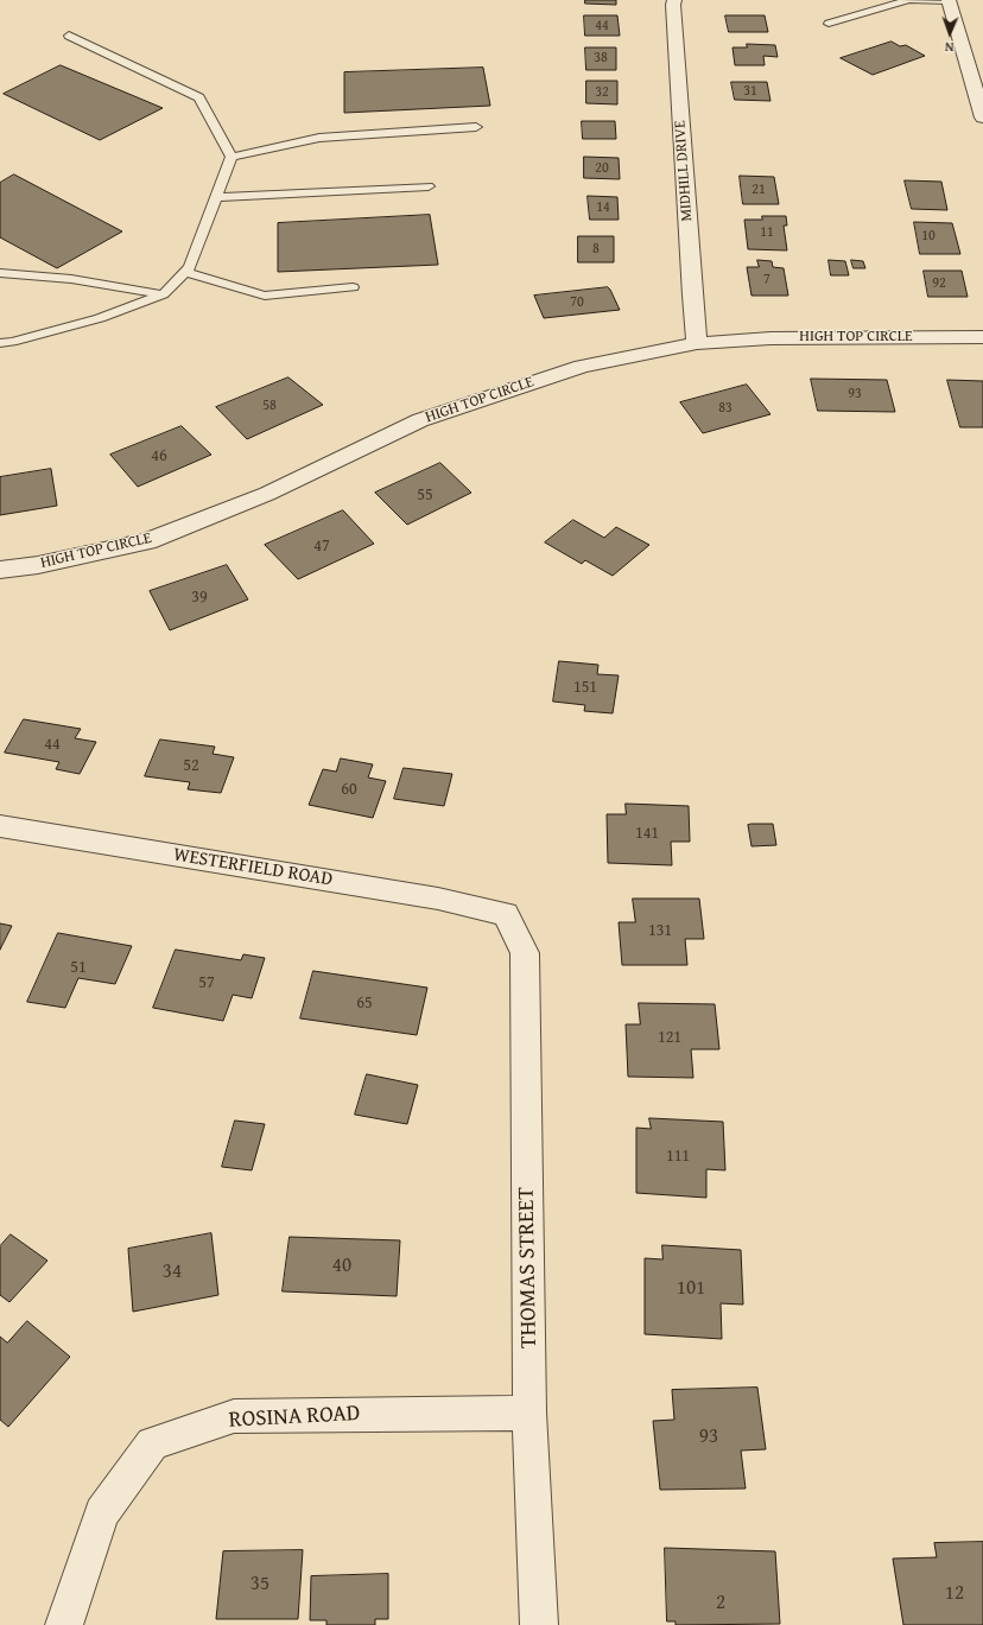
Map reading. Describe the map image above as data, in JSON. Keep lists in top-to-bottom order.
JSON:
{
  "streets": {
    "street": [
      "MIDHILL DRIVE",
      "HIGH TOP CIRCLE",
      "WESTERFIELD ROAD",
      "THOMAS STREET",
      "ROSINA ROAD"
    ]
  },
  "crossings": [
    ["MIDHILL DRIVE", "HIGH TOP CIRCLE"],
    ["WESTERFIELD ROAD", "THOMAS STREET"],
    ["THOMAS STREET", "ROSINA ROAD"]
  ],
  "house_numbers": [
    "44",
    "38",
    "31",
    "32",
    "20",
    "21",
    "14",
    "11",
    "10",
    "8",
    "7",
    "92",
    "70",
    "93",
    "58",
    "83",
    "46",
    "55",
    "47",
    "39",
    "151",
    "44",
    "52",
    "60",
    "141",
    "131",
    "51",
    "57",
    "65",
    "121",
    "111",
    "40",
    "34",
    "101",
    "93",
    "35",
    "12",
    "2"
  ],
  "north": "bottom"
}
